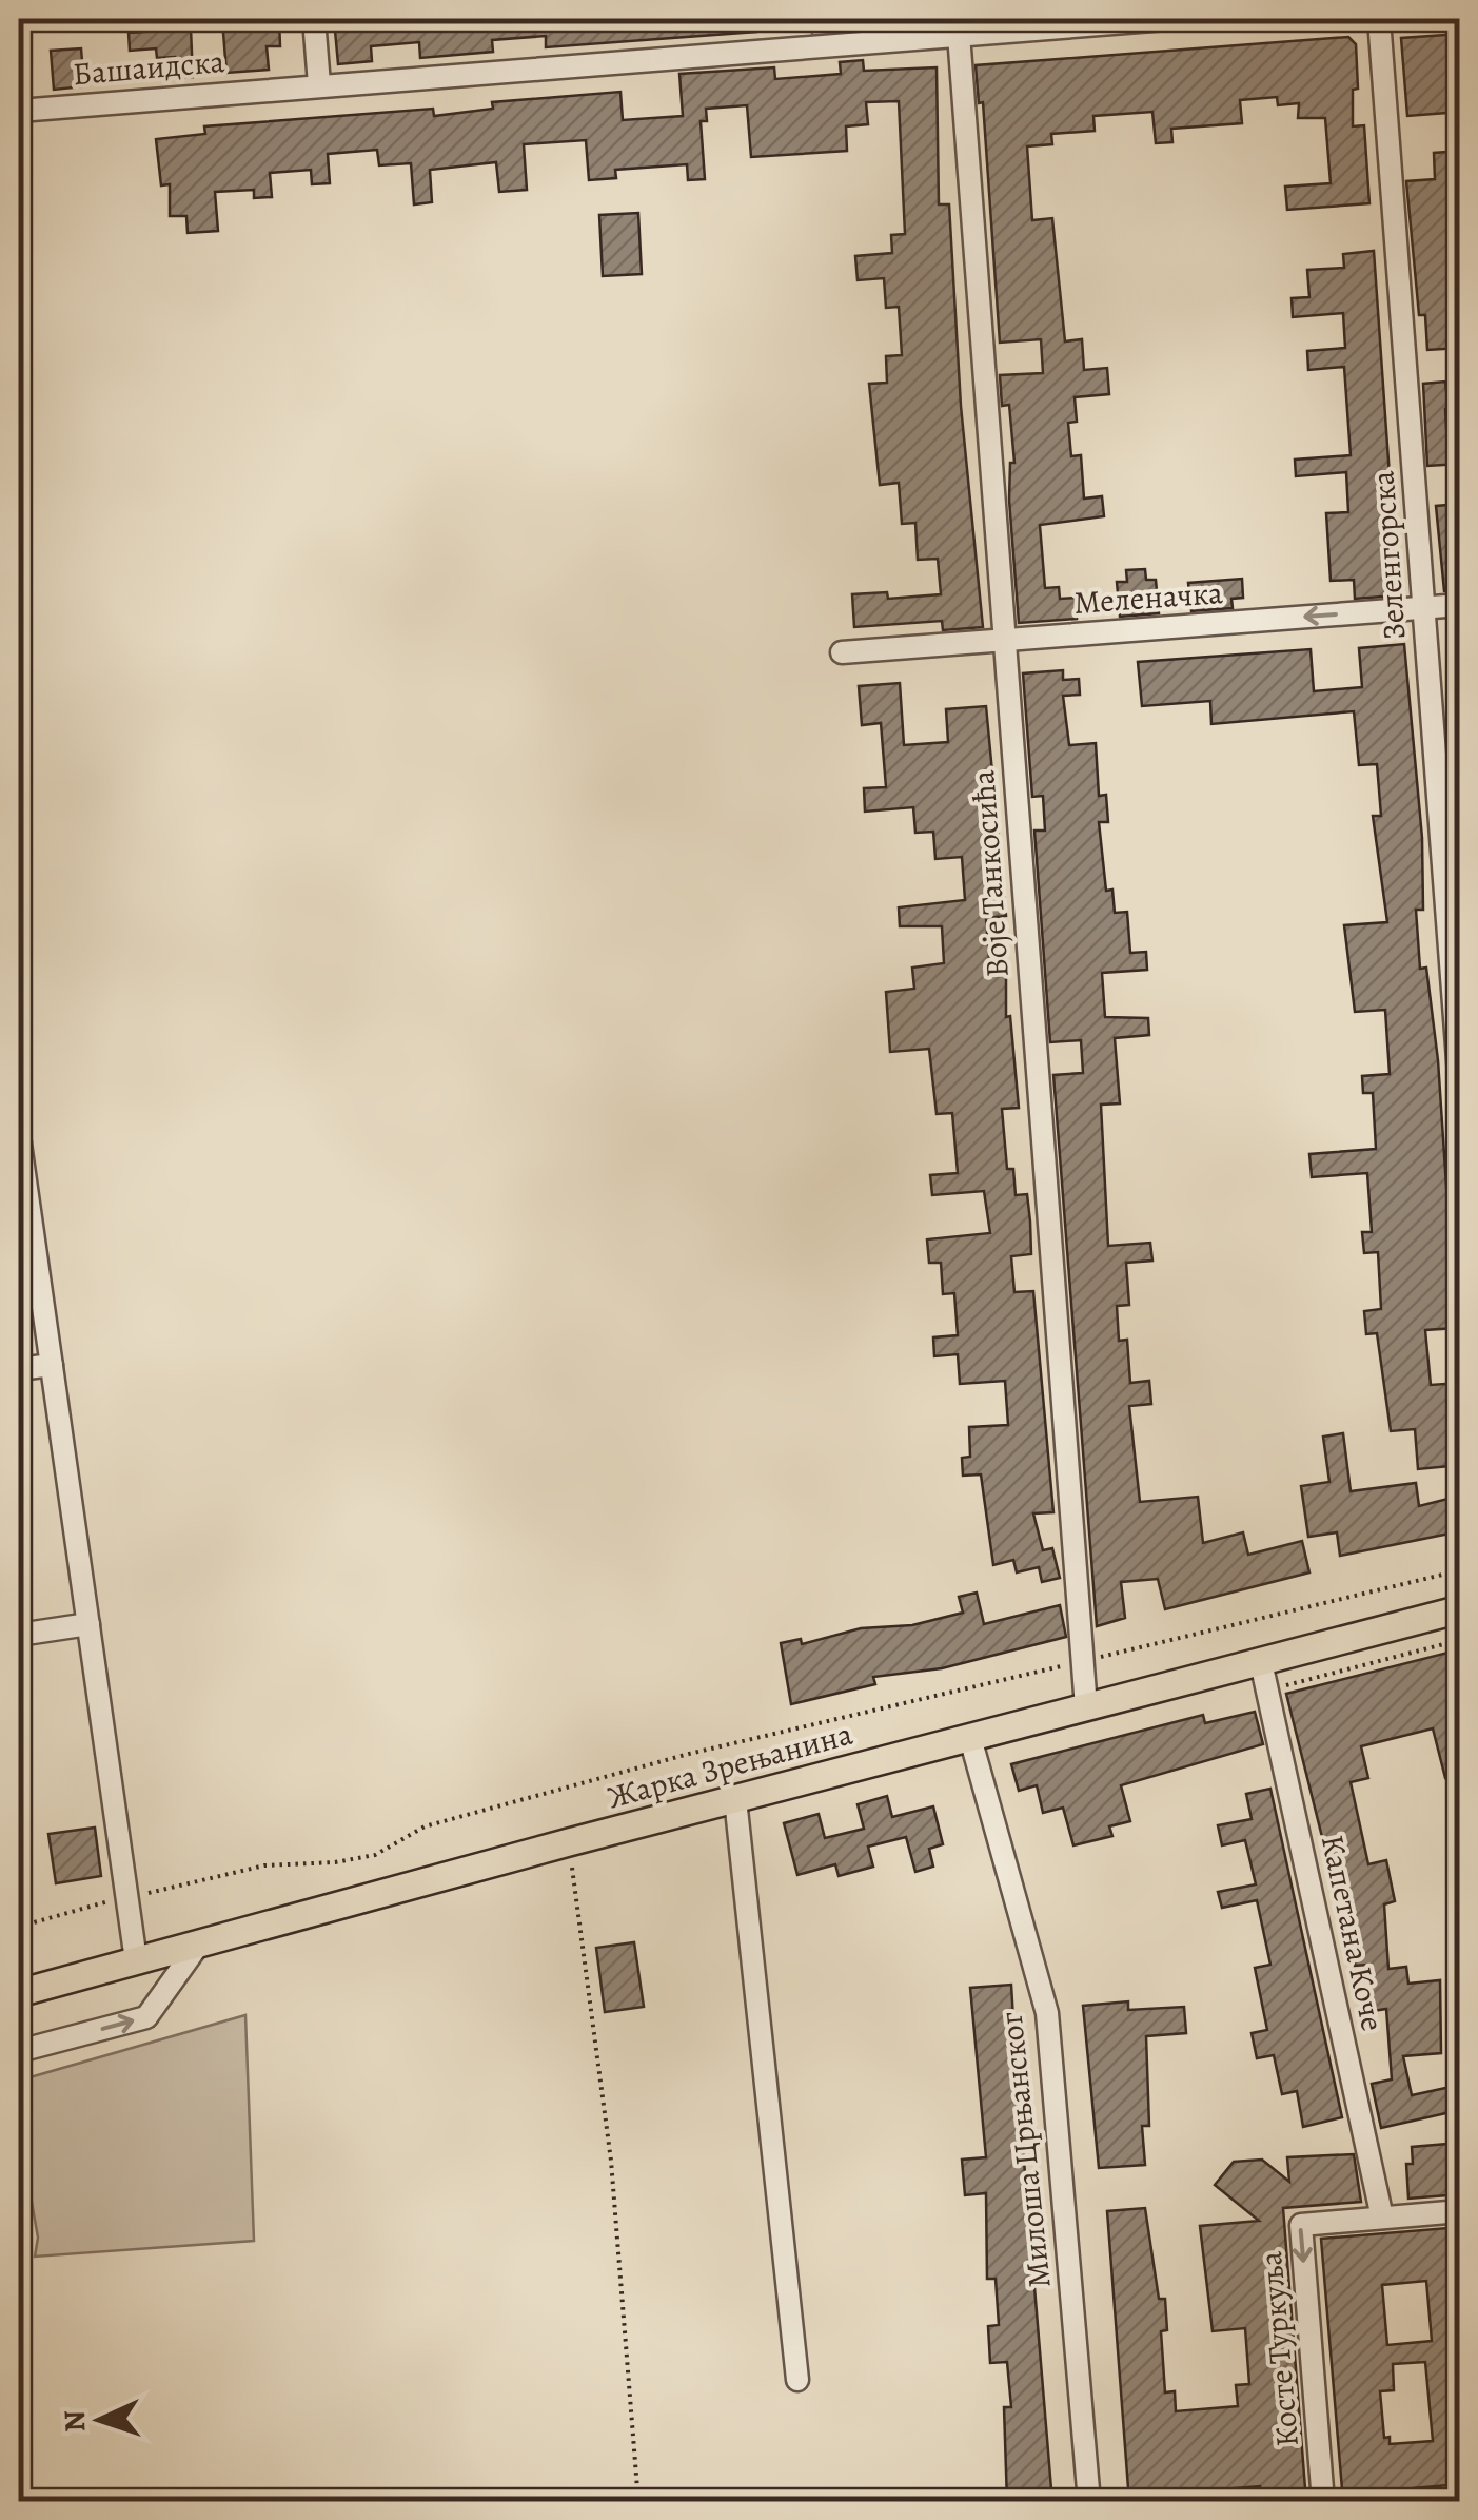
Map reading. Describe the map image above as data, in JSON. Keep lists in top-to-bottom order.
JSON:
{
  "streets": {
    "main road": ["Жарка Зрењанина"],
    "street": [
      "Башаидска",
      "Зеленгорска",
      "Меленачка",
      "Воје Танкосића",
      "Капетана Коче",
      "Милоша Црњанског",
      "Косте Туркуља"
    ]
  },
  "crossings": [
    ["Башаидска", "Воје Танкосића"],
    ["Зеленгорска", "Меленачка"],
    ["Меленачка", "Воје Танкосића"],
    ["Воје Танкосића", "Жарка Зрењанина"],
    ["Жарка Зрењанина", "Капетана Коче"],
    ["Жарка Зрењанина", "Милоша Црњанског"],
    ["Капетана Коче", "Косте Туркуља"]
  ],
  "one_way": ["Меленачка", "Косте Туркуља"],
  "north": "left"
}
